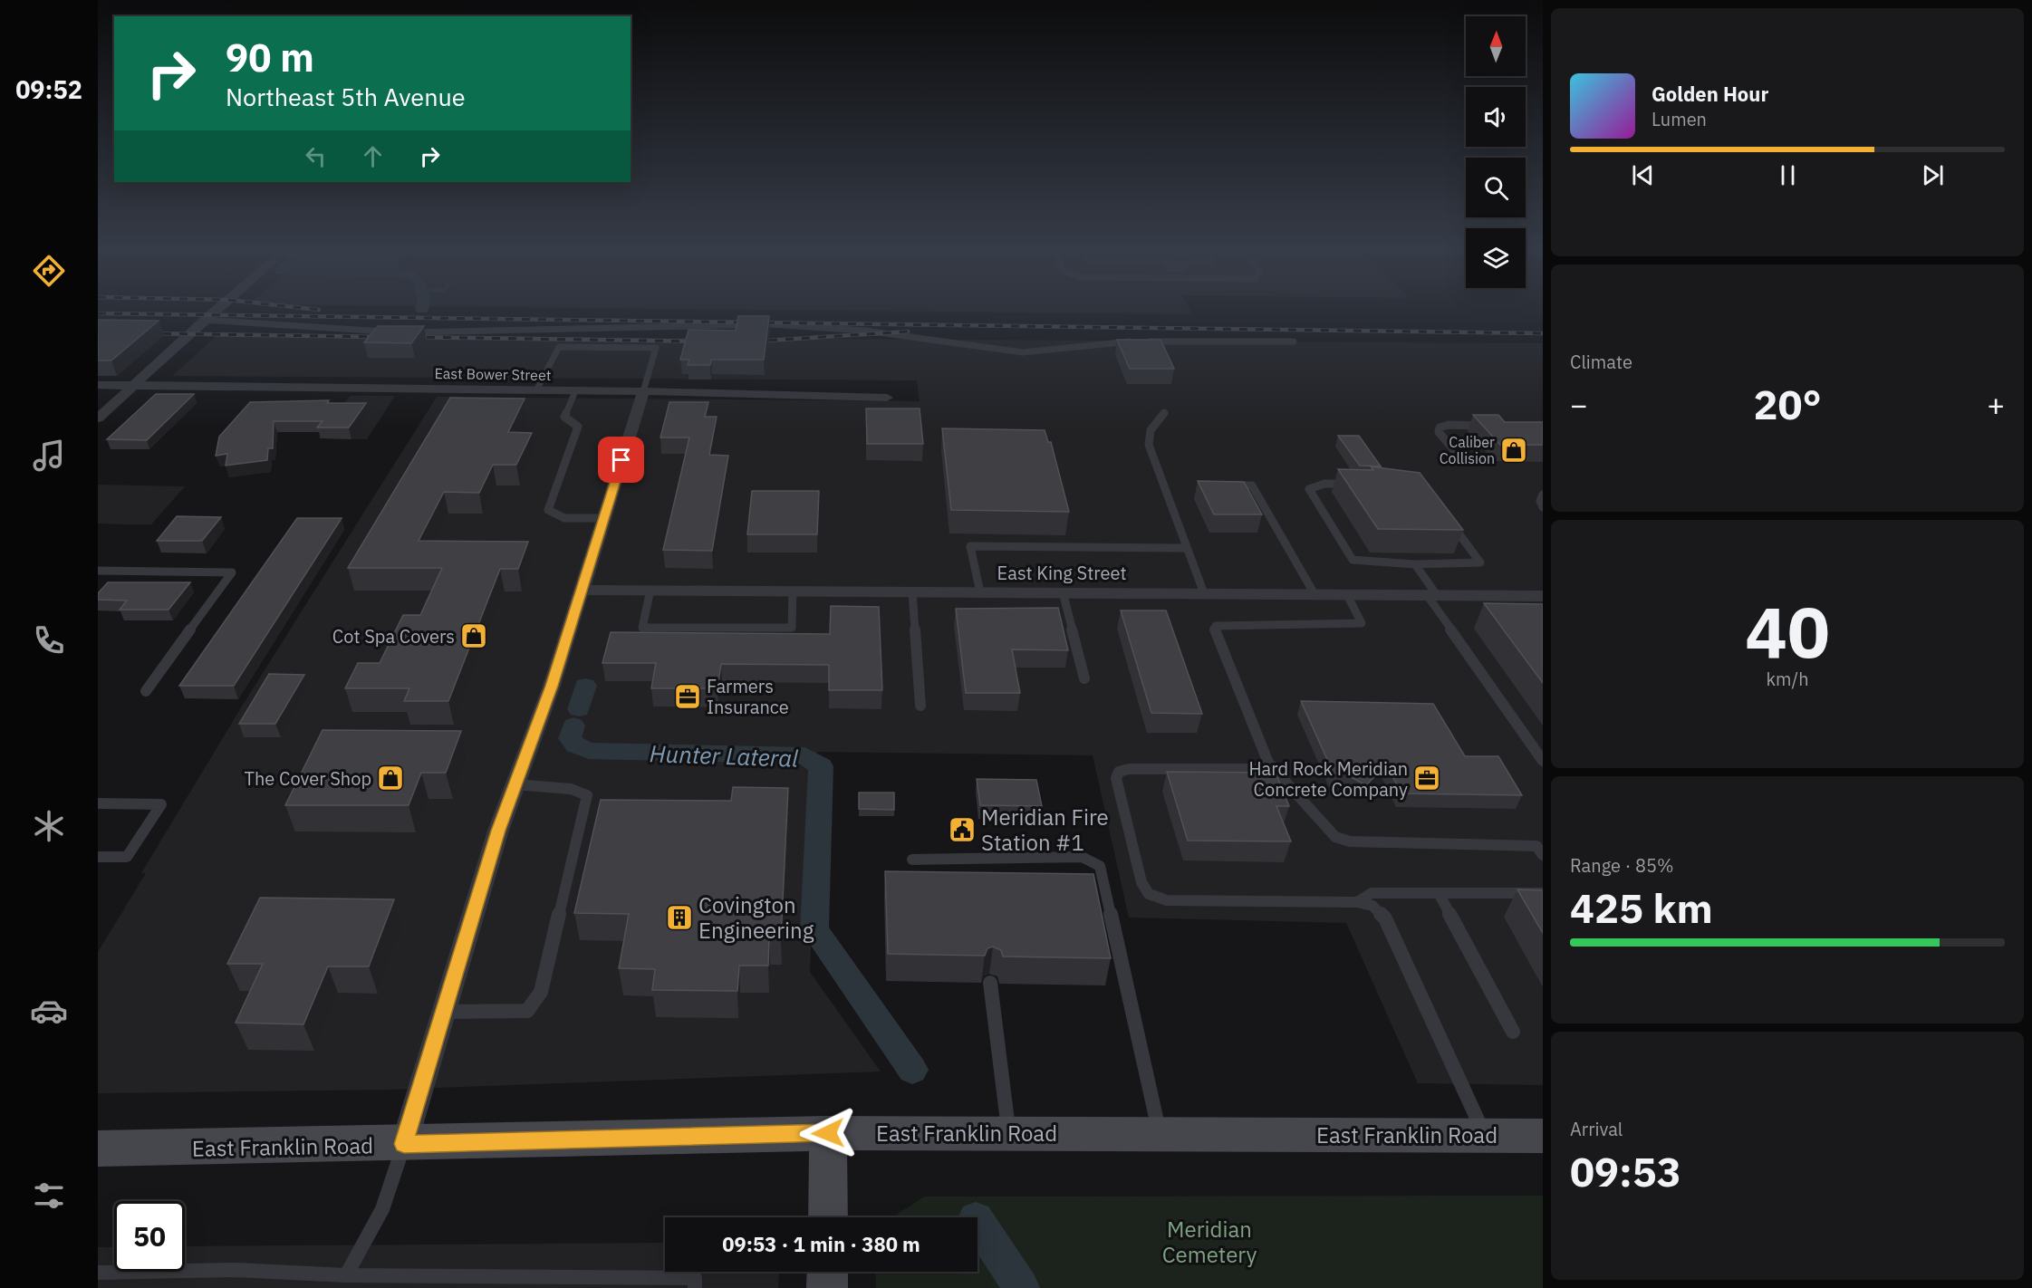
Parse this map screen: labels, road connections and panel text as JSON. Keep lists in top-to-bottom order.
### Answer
{
  "streets": {
    "main road": ["East Franklin Road"],
    "street": ["East Bower Street", "East King Street"]
  },
  "water": ["Hunter Lateral"],
  "parks": ["Meridian Cemetery"],
  "places": {
    "shop": ["Caliber Collision", "Cot Spa Covers", "The Cover Shop"],
    "office": ["Farmers Insurance", "Hard Rock Meridian Concrete Company"],
    "public building": ["Meridian Fire Station #1"],
    "building": ["Covington Engineering"]
  },
  "north": "top",
  "page": {
    "tabs": "09:52",
    "turn": ["90 m", "Northeast 5th Avenue"],
    "song": ["Golden Hour", "Lumen"],
    "tile": [
      "Climate",
      ["40", "km/h"],
      ["Range · 85%", "425 km"],
      ["Arrival", "09:53"]
    ],
    "heat": ["−", "20°", "+"],
    "limit": "50",
    "trip": "09:53 · 1 min · 380 m"
  }
}
